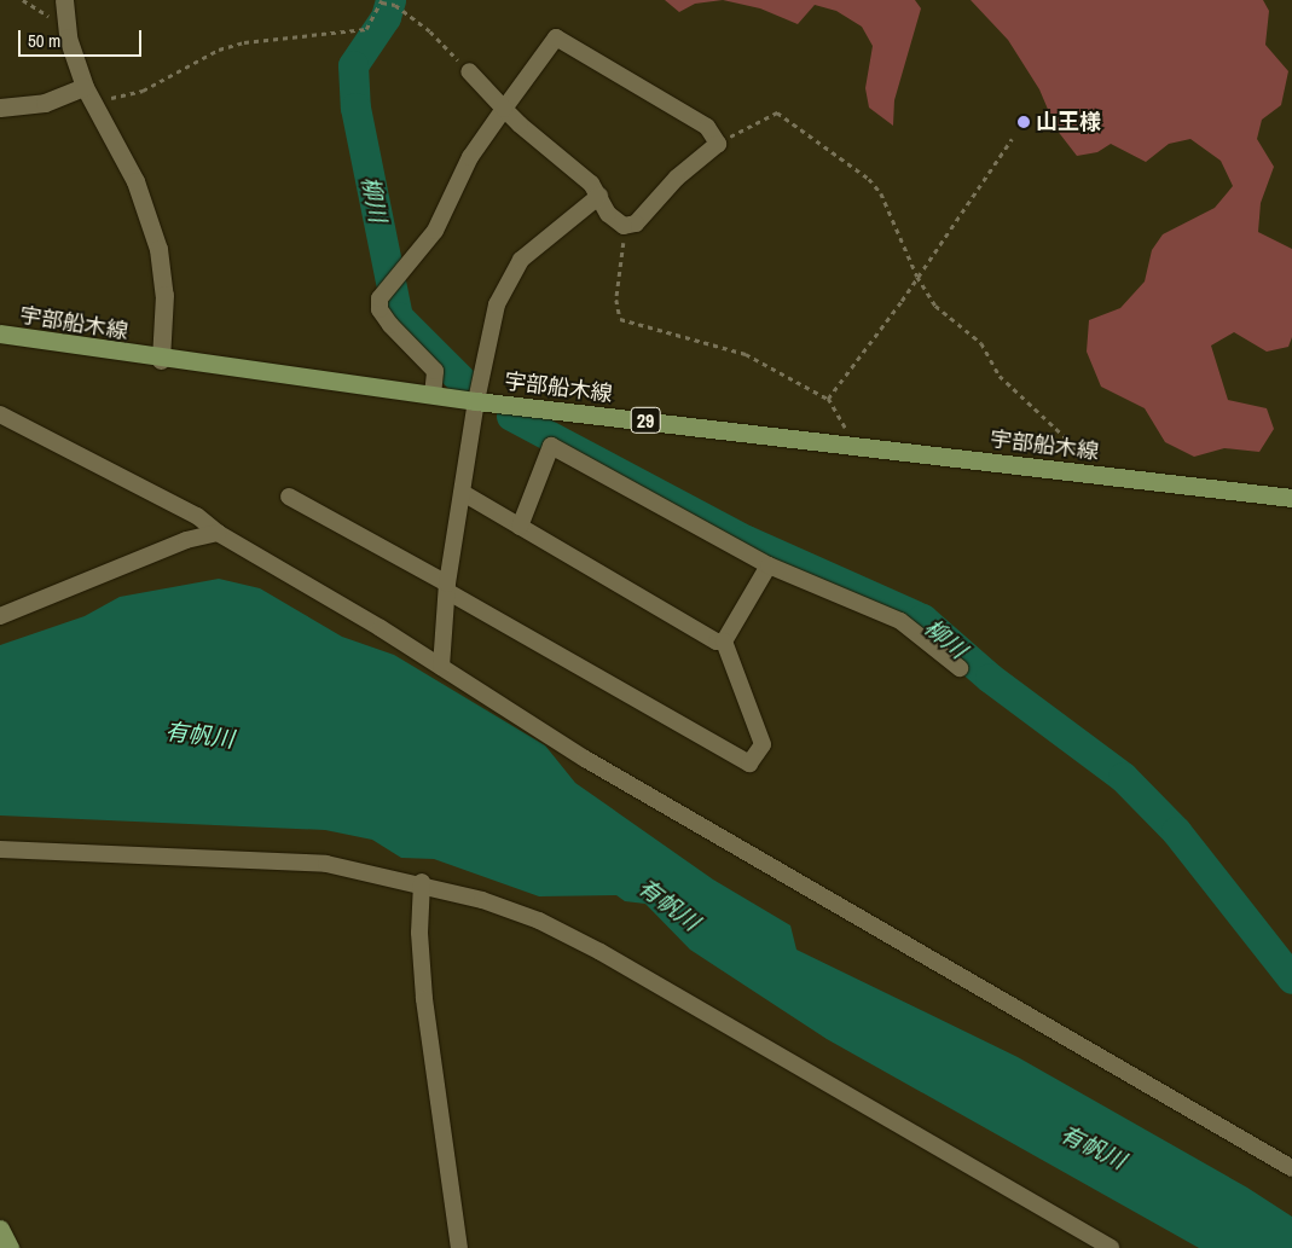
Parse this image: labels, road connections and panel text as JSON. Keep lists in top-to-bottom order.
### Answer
{
  "streets": {
    "main road": ["宇部船木線", "29"]
  },
  "water": ["柳川", "有帆川"],
  "places": ["山王様"],
  "scale_bar": "50 m"
}
